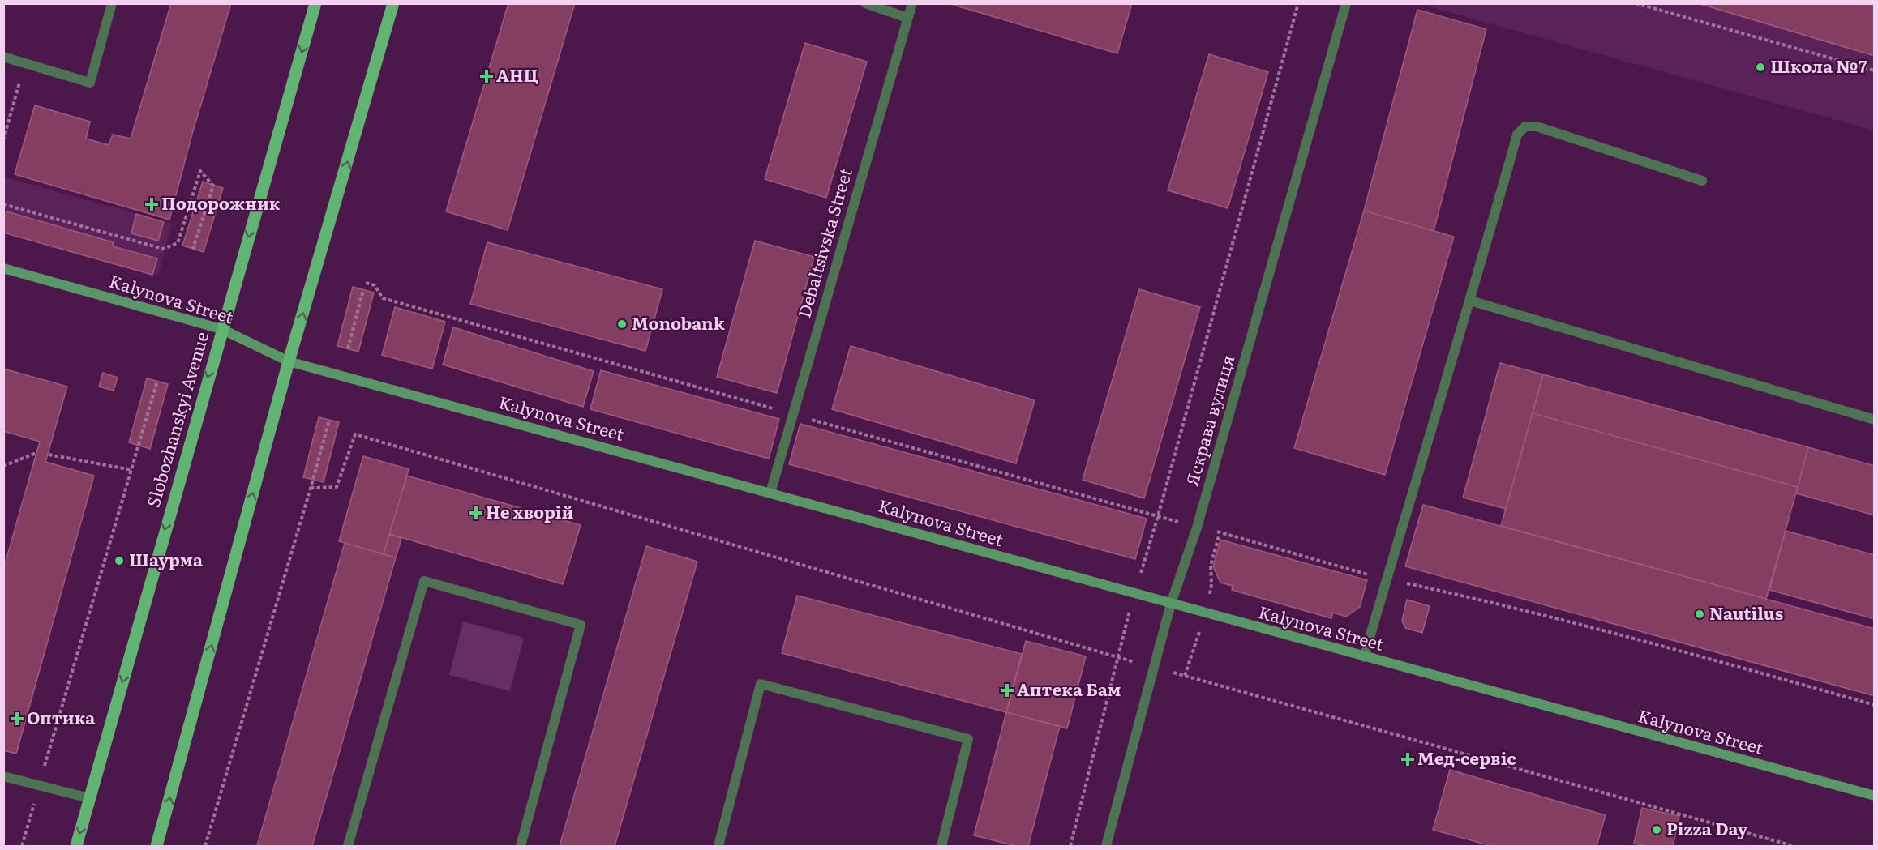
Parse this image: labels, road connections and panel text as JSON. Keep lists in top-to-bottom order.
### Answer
{
  "streets": {
    "main road": ["Slobozhanskyi Avenue"],
    "street": ["Debaltsivska Street", "Kalynova Street", "Яскрава вулиця"]
  },
  "crossings": [
    ["Debaltsivska Street", "Kalynova Street"],
    ["Kalynova Street", "Slobozhanskyi Avenue"],
    ["Kalynova Street", "Яскрава вулиця"]
  ],
  "places": {
    "other": [
      "Школа №7",
      "Monobank",
      "Шаурма",
      "Nautilus",
      "Pizza Day"
    ],
    "health": [
      "АНЦ",
      "Подорожник",
      "Не хворій",
      "Аптека Бам",
      "Оптика",
      "Мед-сервіс"
    ]
  }
}
